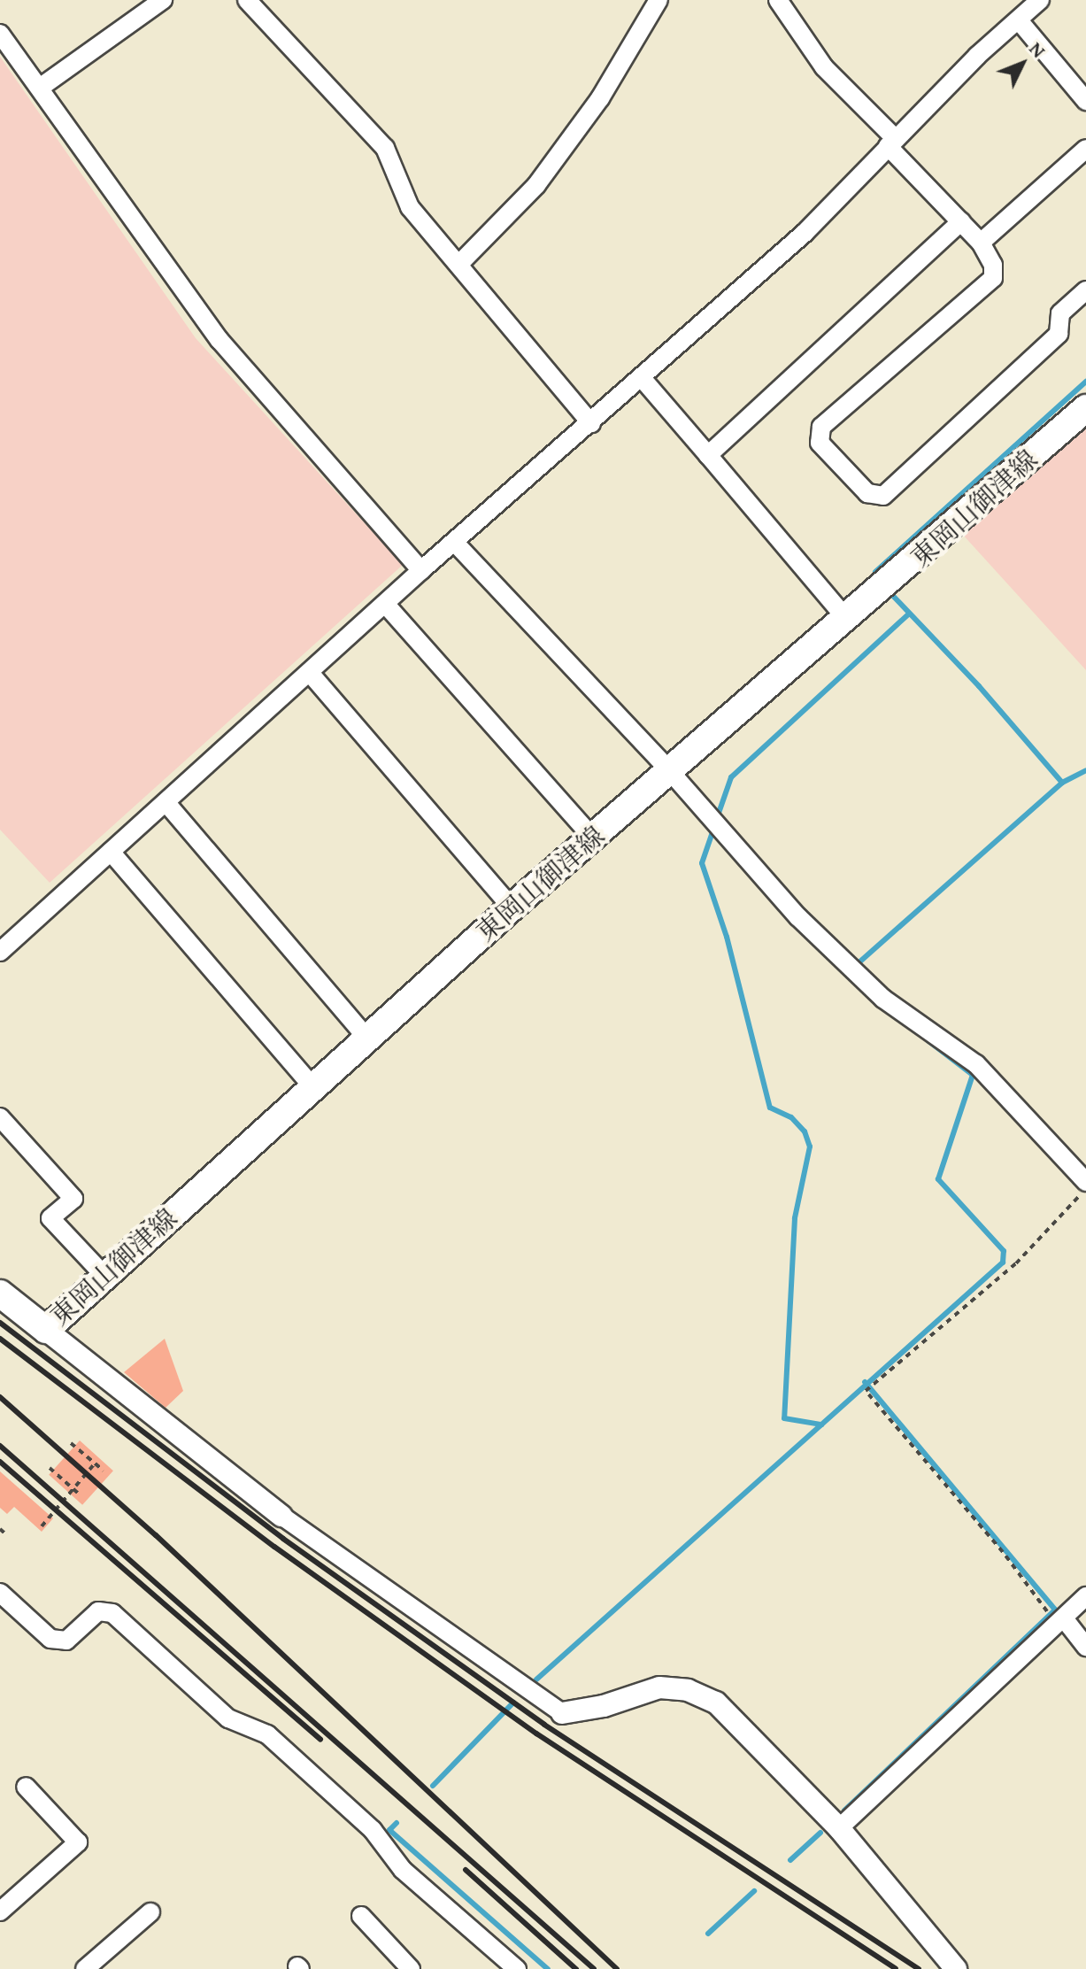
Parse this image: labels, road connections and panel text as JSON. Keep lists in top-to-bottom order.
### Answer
{
  "streets": {
    "main road": ["東岡山御津線"]
  },
  "north": "top right"
}
